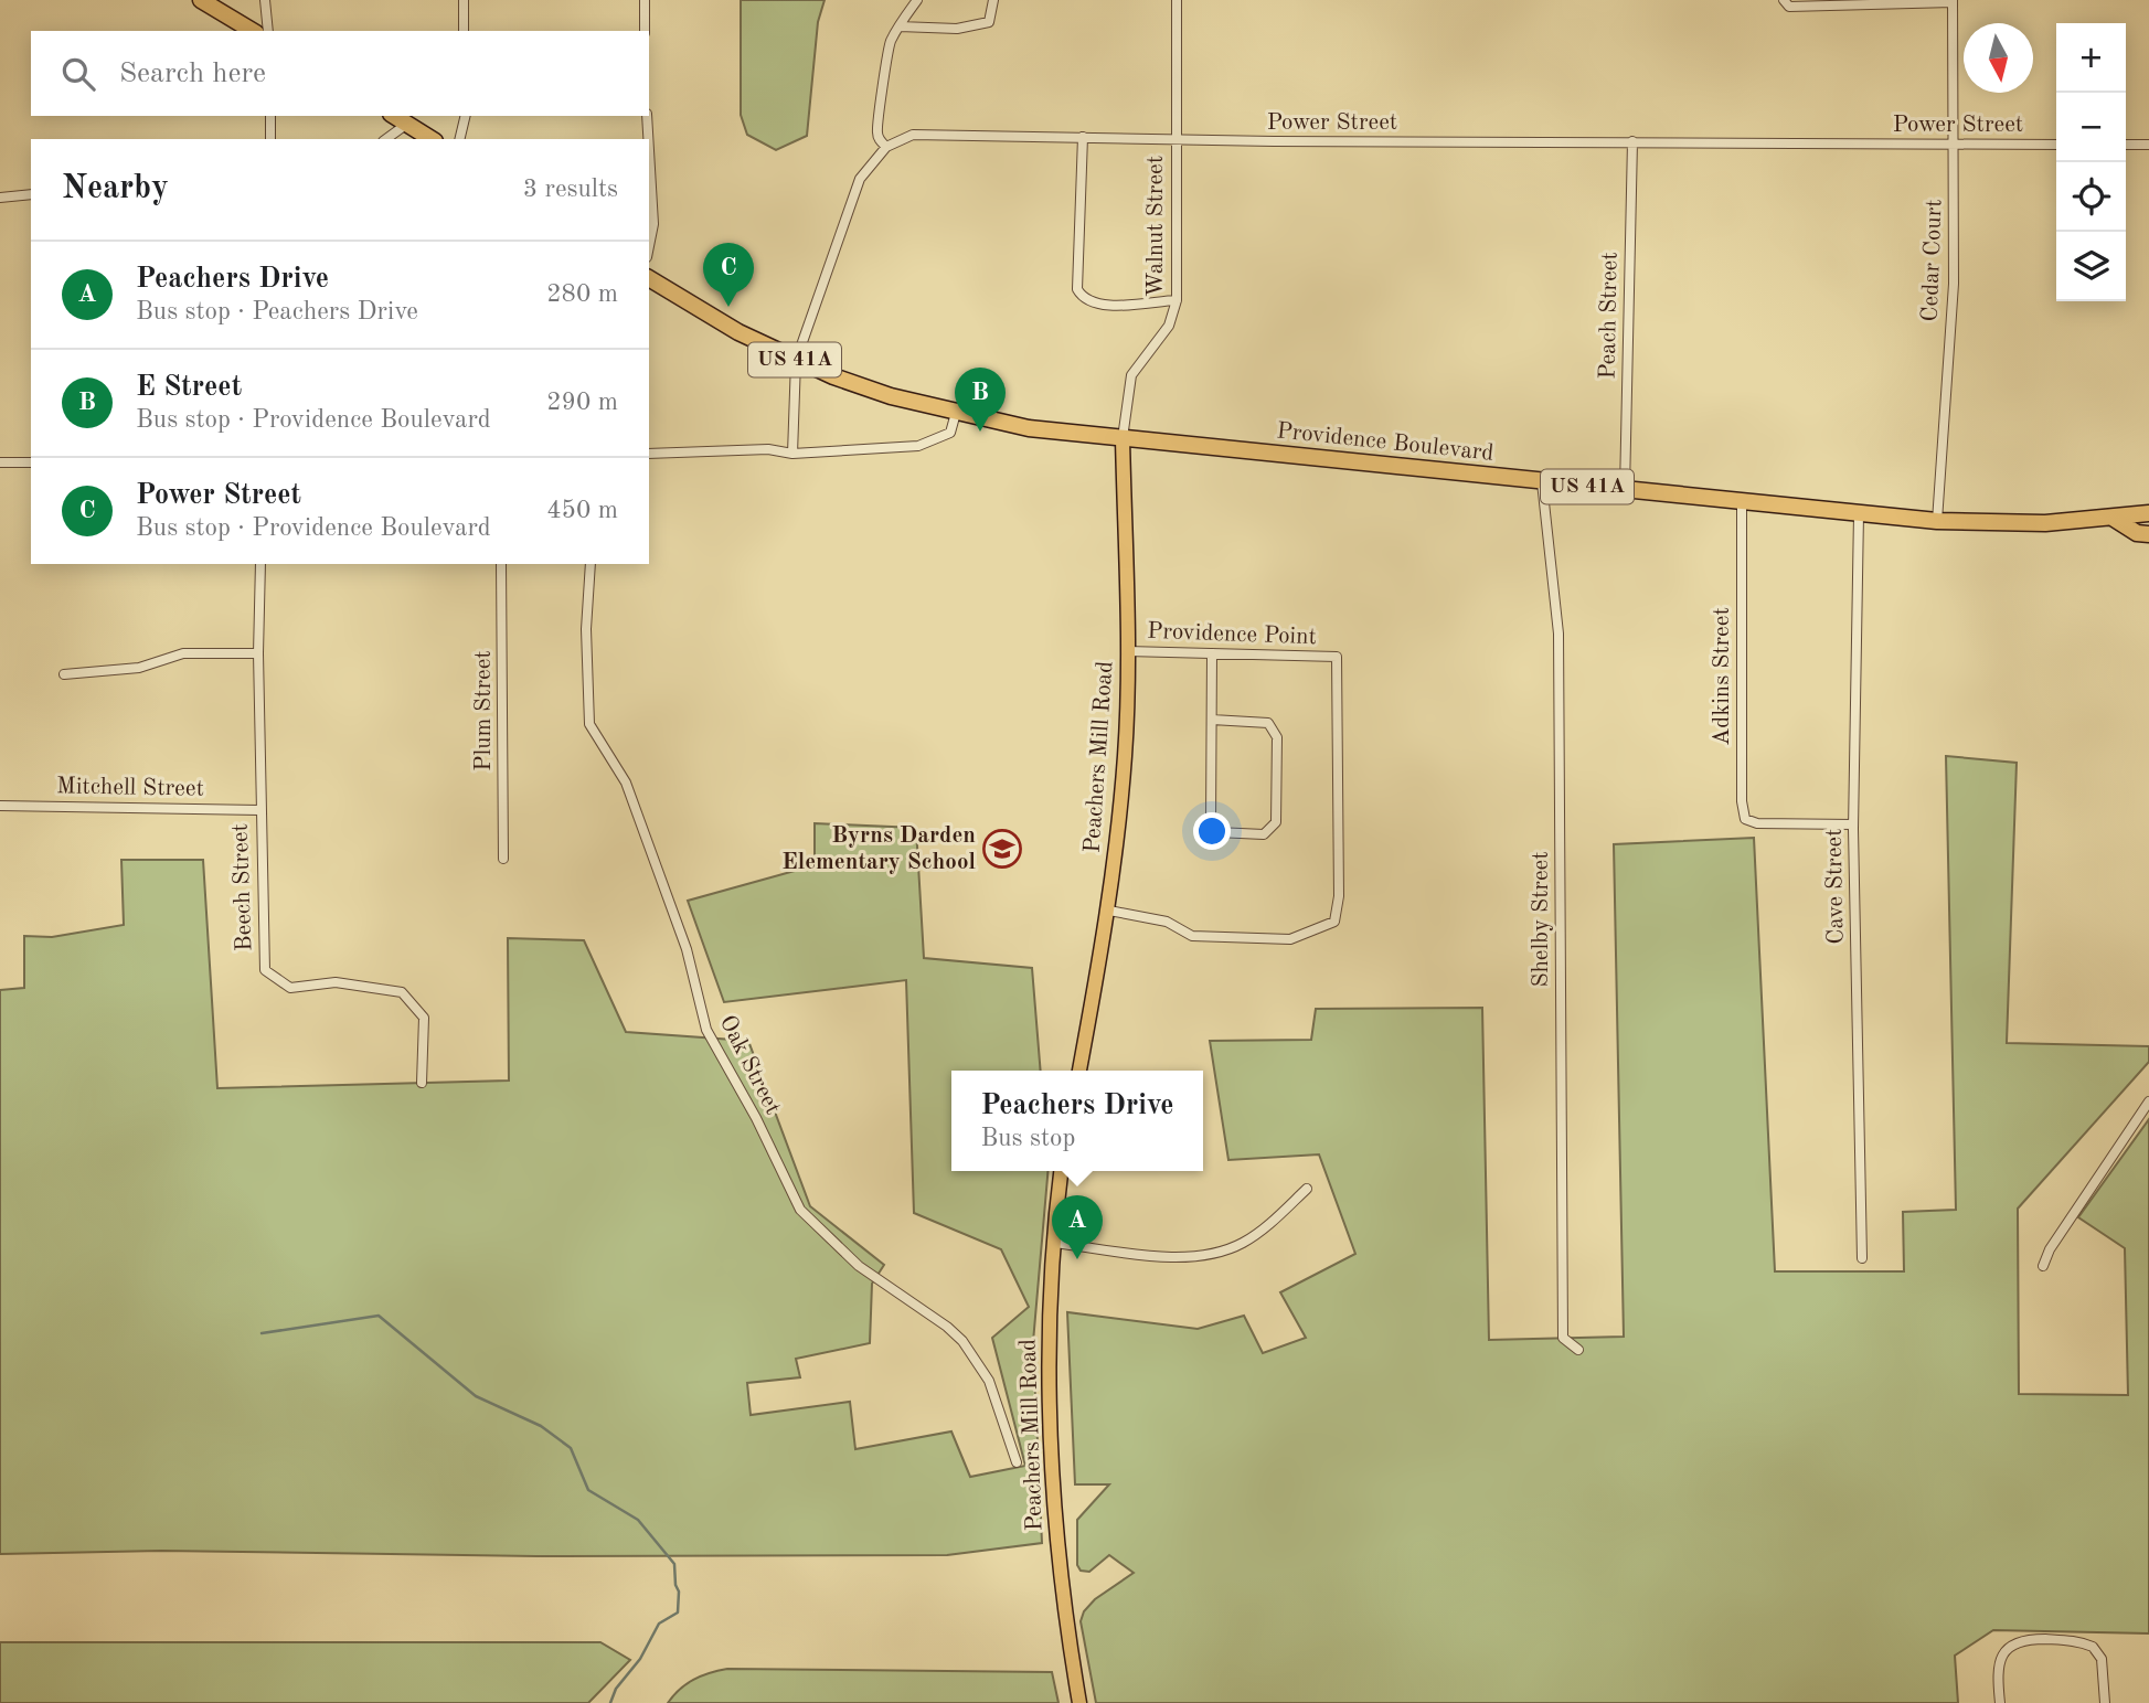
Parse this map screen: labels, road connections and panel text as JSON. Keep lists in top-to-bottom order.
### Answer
{
  "streets": {
    "highway": ["US 41A", "Providence Boulevard"],
    "main road": ["Peachers Mill Road"],
    "street": [
      "Power Street",
      "Walnut Street",
      "Cedar Court",
      "Peach Street",
      "Providence Point",
      "Adkins Street",
      "Plum Street",
      "Mitchell Street",
      "Cave Street",
      "Beech Street",
      "Shelby Street",
      "Oak Street"
    ]
  },
  "crossings": [
    ["Power Street", "Walnut Street"],
    ["Power Street", "Cedar Court"],
    ["Power Street", "Peach Street"],
    ["Walnut Street", "Providence Boulevard"],
    ["Walnut Street", "Peachers Mill Road"],
    ["Cedar Court", "Providence Boulevard"],
    ["Peach Street", "Providence Boulevard"],
    ["Providence Boulevard", "Adkins Street"],
    ["Providence Boulevard", "Peachers Mill Road"],
    ["Providence Boulevard", "Cave Street"],
    ["Providence Boulevard", "Shelby Street"],
    ["Providence Point", "Peachers Mill Road"],
    ["Adkins Street", "Cave Street"],
    ["Mitchell Street", "Beech Street"]
  ],
  "places": {
    "school or university": ["Byrns Darden Elementary School"]
  },
  "north": "bottom",
  "page": {
    "map_buttons": ["+", "−"],
    "search": "Search here",
    "heading": ["Nearby", "3 results"],
    "list": [
      {
        "mark": "A",
        "name": "Peachers Drive",
        "note": "Bus stop · Peachers Drive",
        "value": "280 m"
      },
      {
        "mark": "B",
        "name": "E Street",
        "note": "Bus stop · Providence Boulevard",
        "value": "290 m"
      },
      {
        "mark": "C",
        "name": "Power Street",
        "note": "Bus stop · Providence Boulevard",
        "value": "450 m"
      }
    ],
    "pins": ["C", "B", "A"],
    "popup": ["Peachers Drive", "Bus stop"]
  }
}
